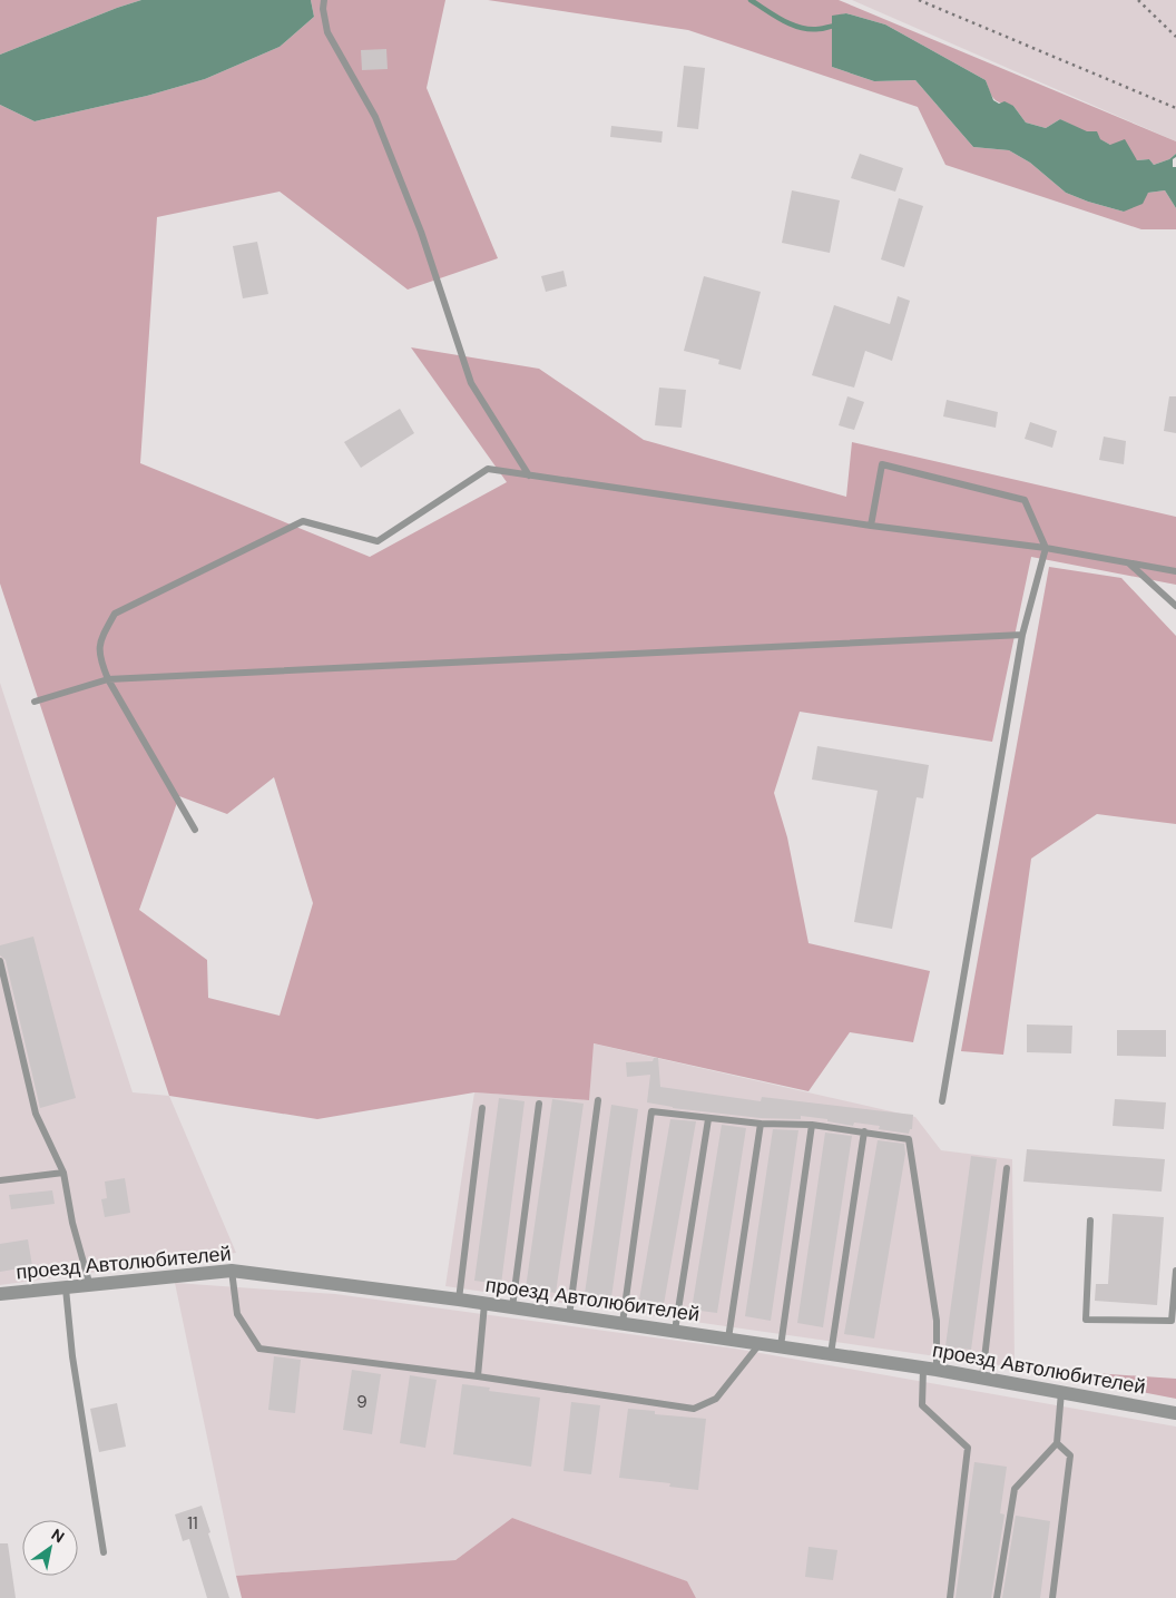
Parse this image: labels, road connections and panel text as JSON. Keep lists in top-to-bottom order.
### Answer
{
  "streets": {
    "street": ["проезд Автолюбителей"]
  },
  "house_numbers": ["9", "11"],
  "north": "top right"
}
